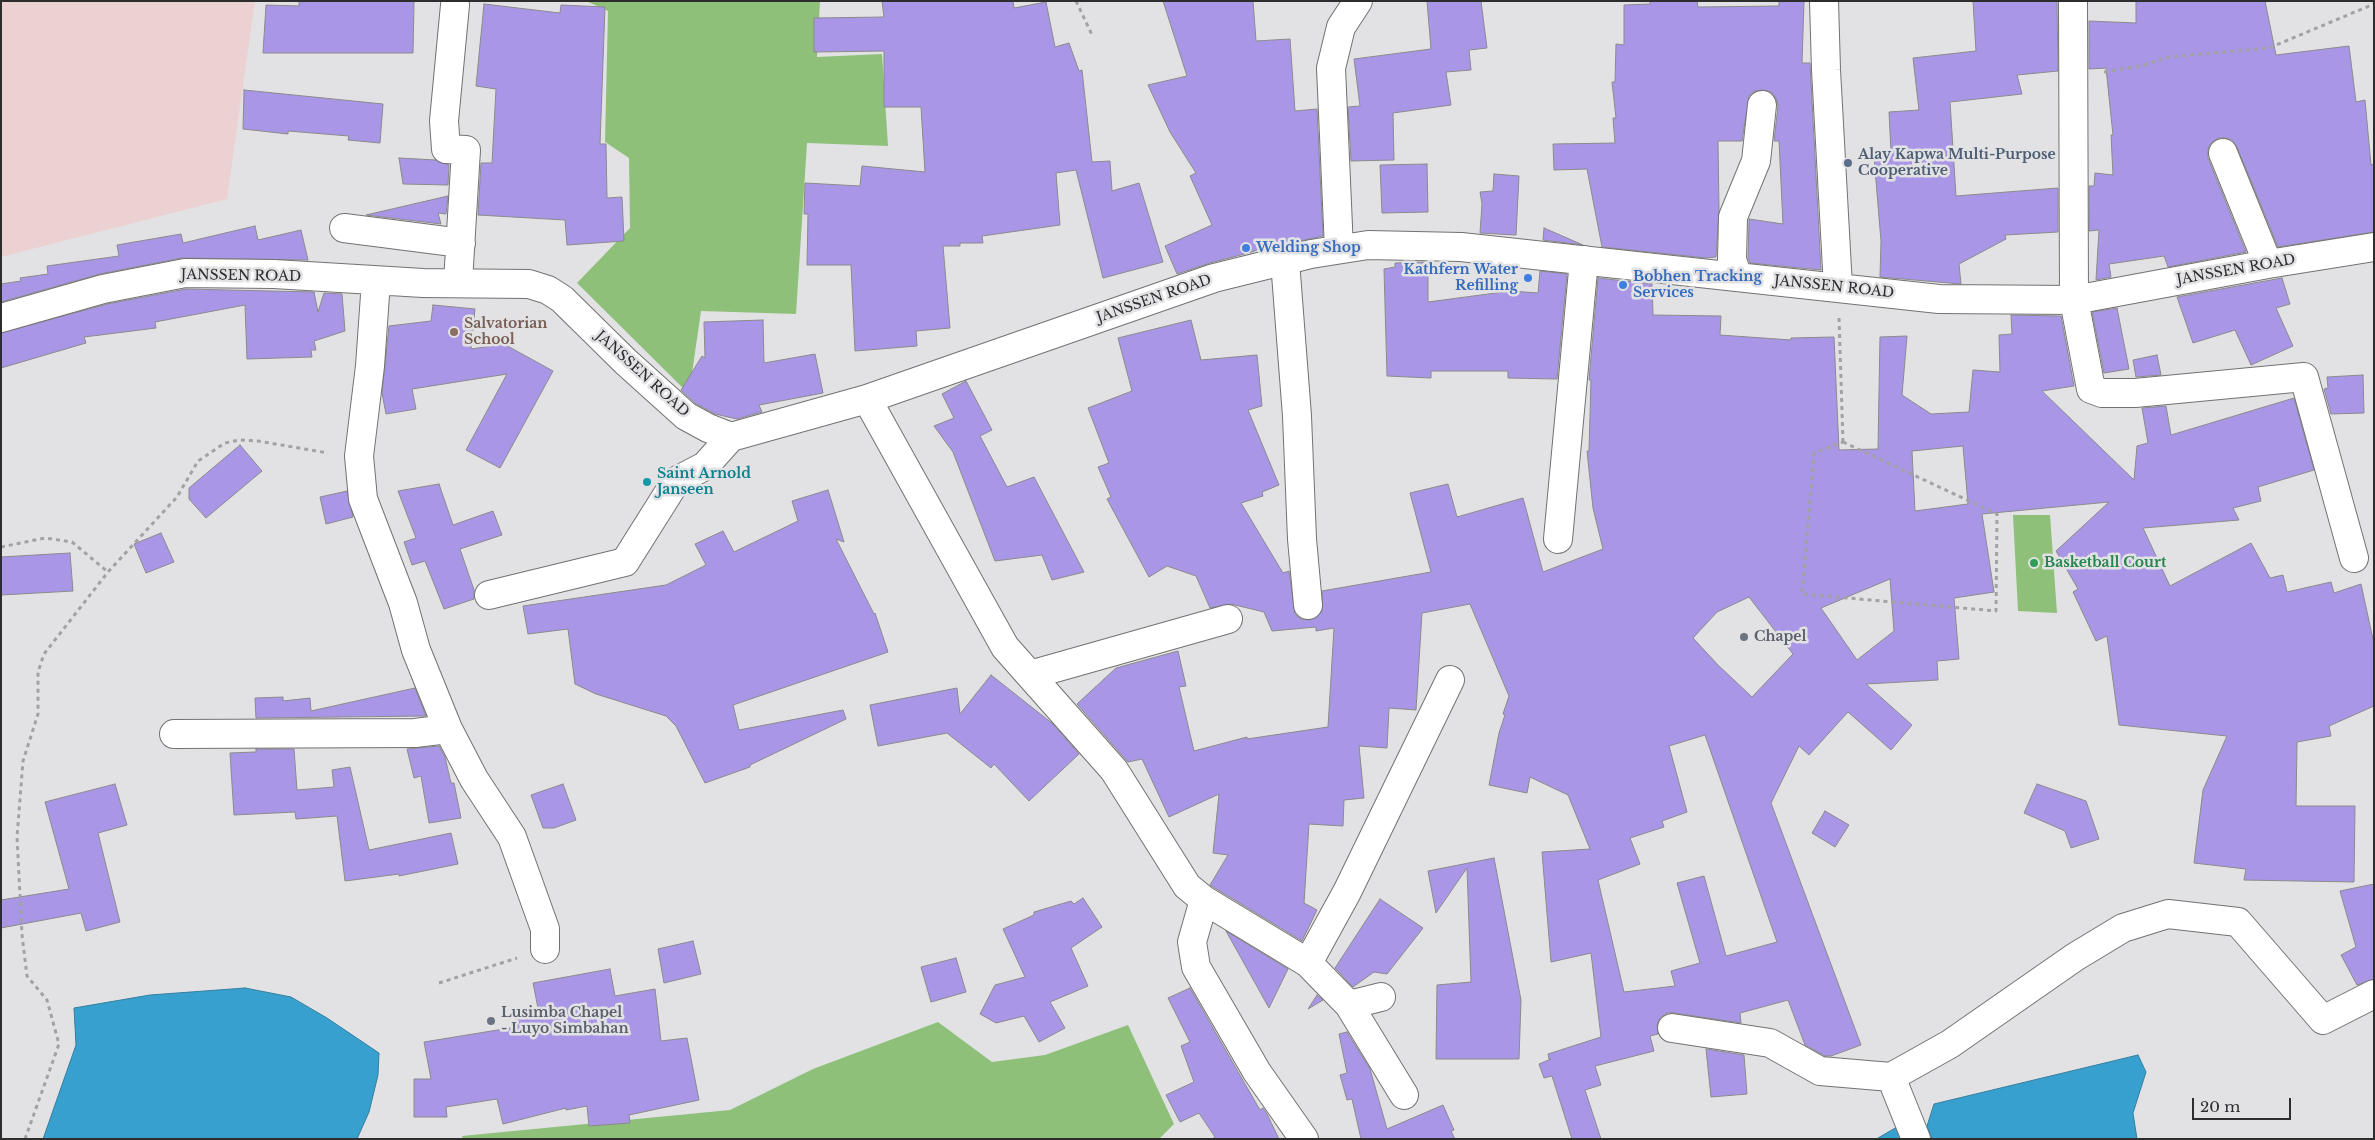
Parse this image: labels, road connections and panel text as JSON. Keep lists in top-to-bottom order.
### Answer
{
  "streets": {
    "street": ["JANSSEN ROAD"]
  },
  "places": [
    "Alay Kapwa Multi-Purpose Cooperative",
    "Welding Shop",
    "Kathfern Water Refilling",
    "Bobhen Tracking Services",
    "Salvatorian School",
    "Saint Arnold Janseen",
    "Basketball Court",
    "Chapel",
    "Lusimba Chapel - Luyo Simbahan"
  ],
  "scale_bar": "20 m"
}
